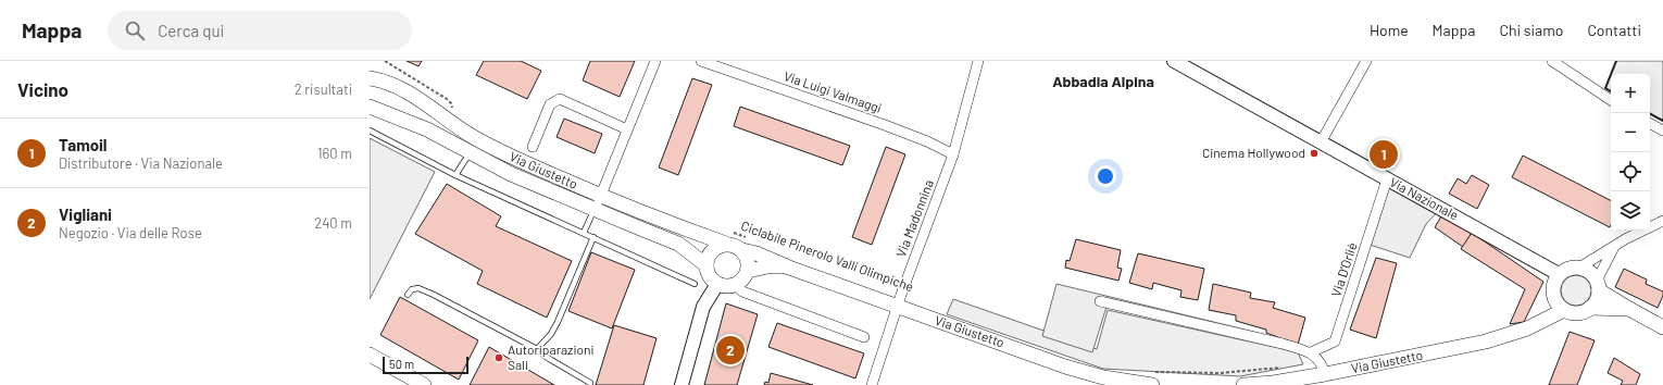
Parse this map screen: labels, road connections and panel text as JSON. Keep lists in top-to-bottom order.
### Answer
{
  "streets": {
    "main road": ["Via Giustetto"],
    "street": [
      "Via Luigi Valmaggi",
      "Via Nazionale",
      "Via Madonnina",
      "Via D'Orliè"
    ],
    "path": ["Ciclabile Pinerolo Valli Olimpiche"]
  },
  "crossings": [
    ["Via Luigi Valmaggi", "Via Madonnina"],
    ["Via Giustetto", "Via Nazionale"],
    ["Via Giustetto", "Via Madonnina"],
    ["Via Giustetto", "Ciclabile Pinerolo Valli Olimpiche"],
    ["Via Nazionale", "Via D'Orliè"]
  ],
  "districts": ["Abbadia Alpina"],
  "places": ["Cinema Hollywood", "Autoriparazioni Sali"],
  "scale_bar": "50 m",
  "page": {
    "header": "Mappa",
    "search": "Cerca qui",
    "nav": [
      "Home",
      "Mappa",
      "Chi siamo",
      "Contatti"
    ],
    "heading": ["Vicino", "2 risultati"],
    "map_buttons": ["+", "−"],
    "list": [
      {
        "mark": "1",
        "name": "Tamoil",
        "note": "Distributore · Via Nazionale",
        "value": "160 m"
      },
      {
        "mark": "2",
        "name": "Vigliani",
        "note": "Negozio · Via delle Rose",
        "value": "240 m"
      }
    ],
    "pins": ["1", "2"],
    "scale": "50 m"
  }
}
